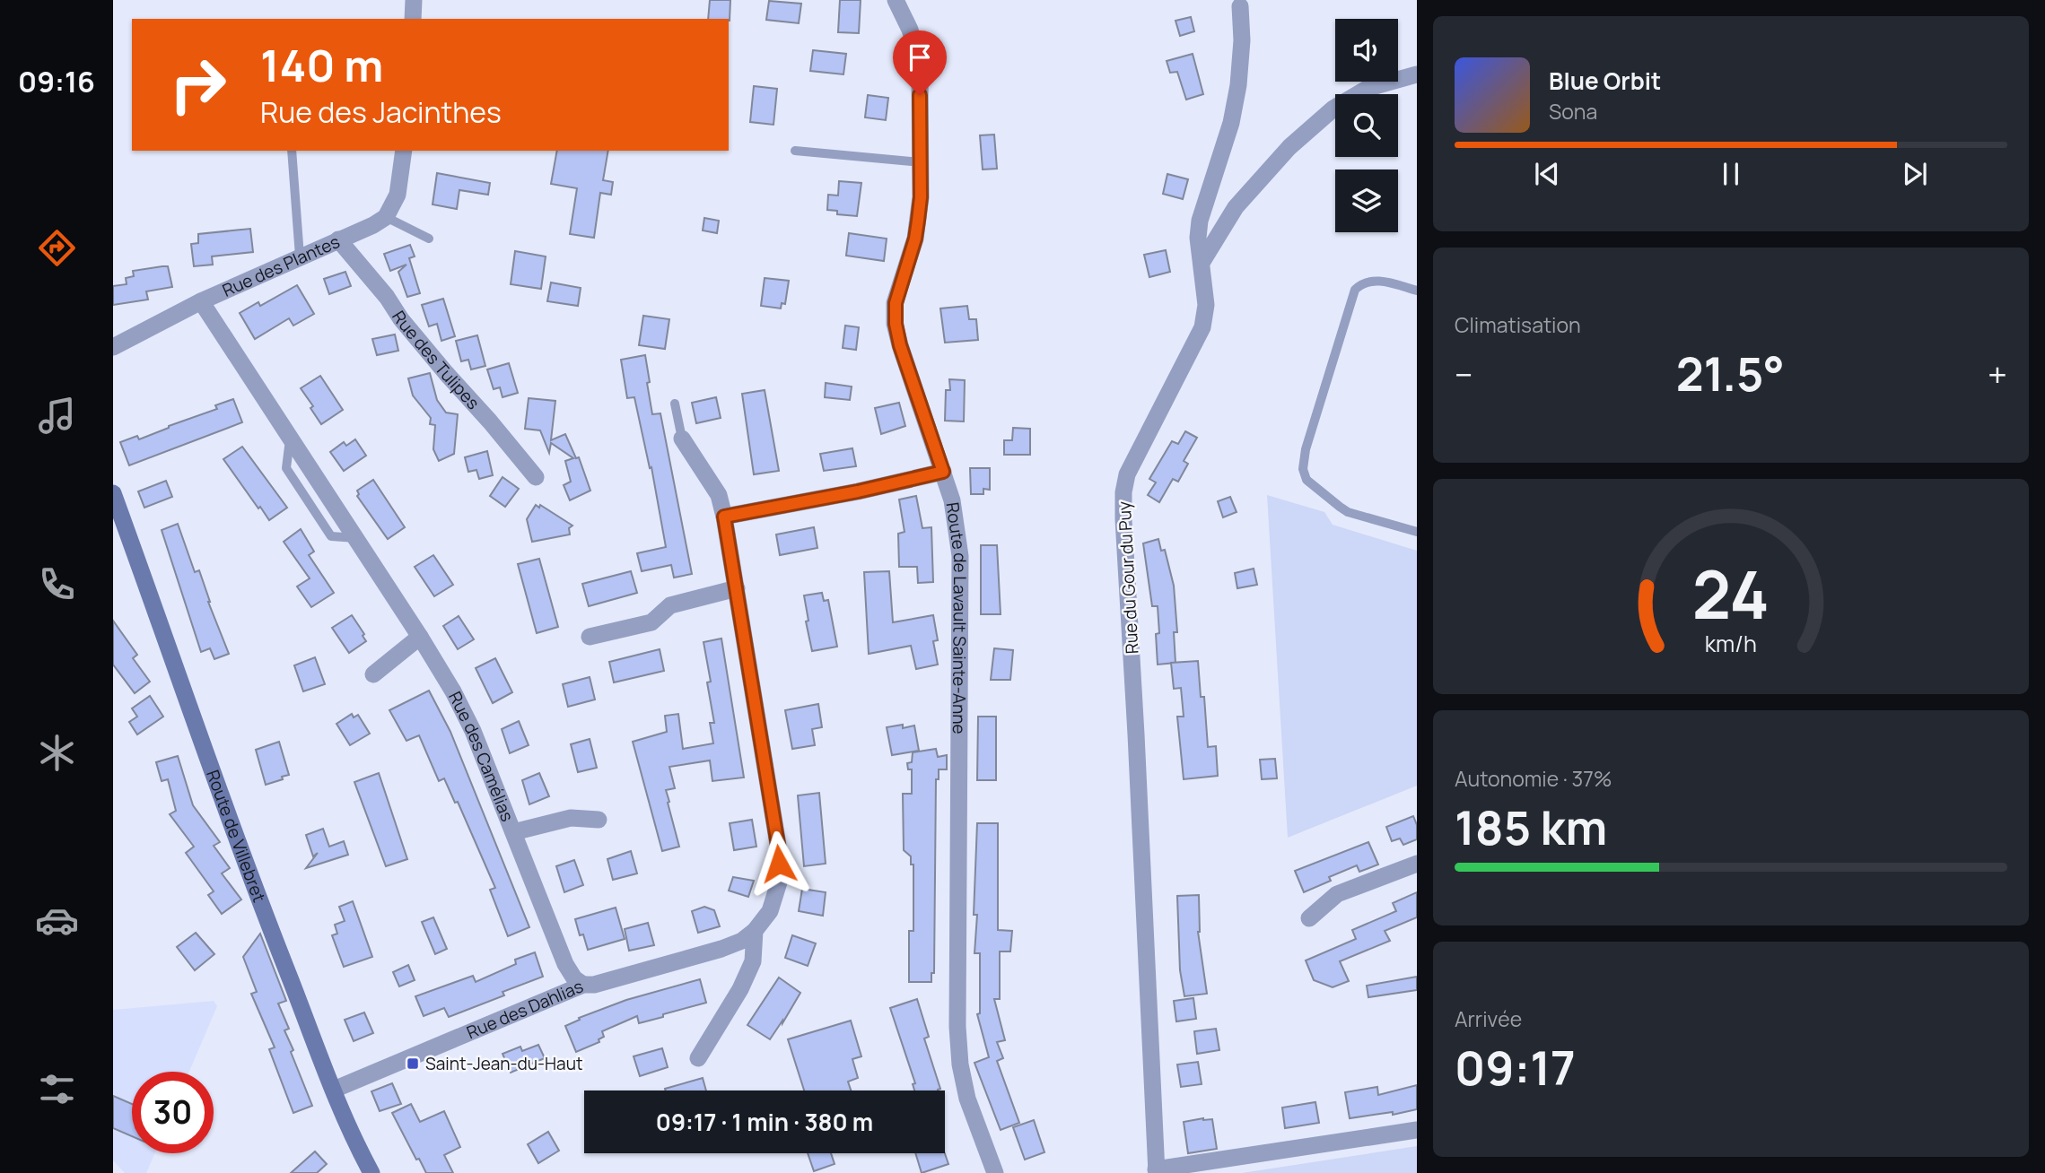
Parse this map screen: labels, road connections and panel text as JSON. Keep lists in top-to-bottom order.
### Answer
{
  "streets": {
    "main road": ["Route de Villebret"],
    "street": [
      "Rue des Plantes",
      "Rue des Tulipes",
      "Rue du Gour du Puy",
      "Route de Lavault Sainte-Anne",
      "Rue des Camélias",
      "Rue des Dahlias"
    ]
  },
  "crossings": [
    ["Rue des Plantes", "Rue des Tulipes"],
    ["Rue des Plantes", "Rue des Camélias"],
    ["Rue des Camélias", "Rue des Dahlias"],
    ["Route de Villebret", "Rue des Dahlias"]
  ],
  "places": {
    "transit": ["Saint-Jean-du-Haut"]
  },
  "page": {
    "tabs": "09:16",
    "turn": ["140 m", "Rue des Jacinthes"],
    "song": ["Blue Orbit", "Sona"],
    "tile": [
      "Climatisation",
      ["Autonomie · 37%", "185 km"],
      ["Arrivée", "09:17"]
    ],
    "heat": ["−", "21.5°", "+"],
    "limit": "30",
    "trip": "09:17 · 1 min · 380 m",
    "gauge": ["24", "km/h"]
  }
}
